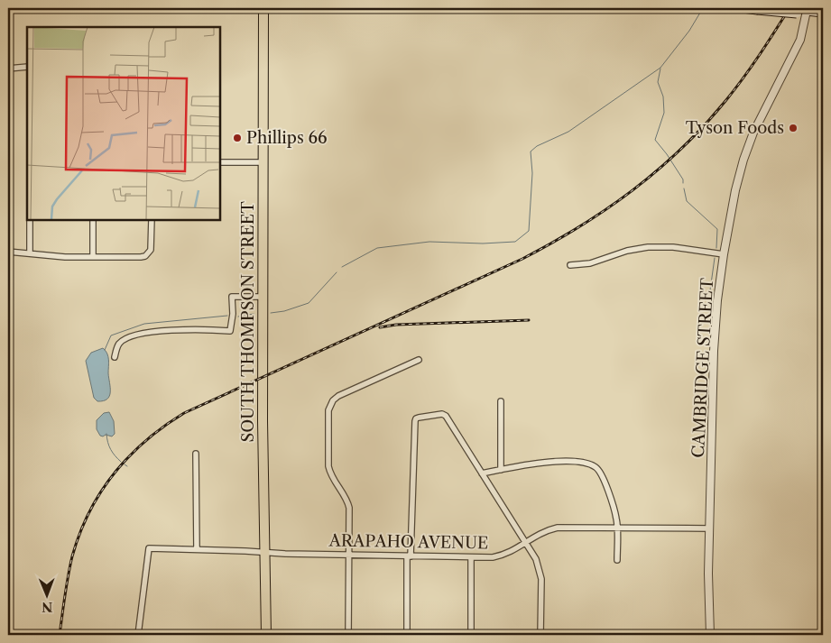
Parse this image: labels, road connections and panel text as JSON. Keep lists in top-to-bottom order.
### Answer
{
  "streets": {
    "highway": ["SOUTH THOMPSON STREET"],
    "street": ["CAMBRIDGE STREET", "ARAPAHO AVENUE"]
  },
  "crossings": [
    ["SOUTH THOMPSON STREET", "ARAPAHO AVENUE"],
    ["CAMBRIDGE STREET", "ARAPAHO AVENUE"]
  ],
  "places": ["Tyson Foods", "Phillips 66"],
  "north": "bottom"
}
